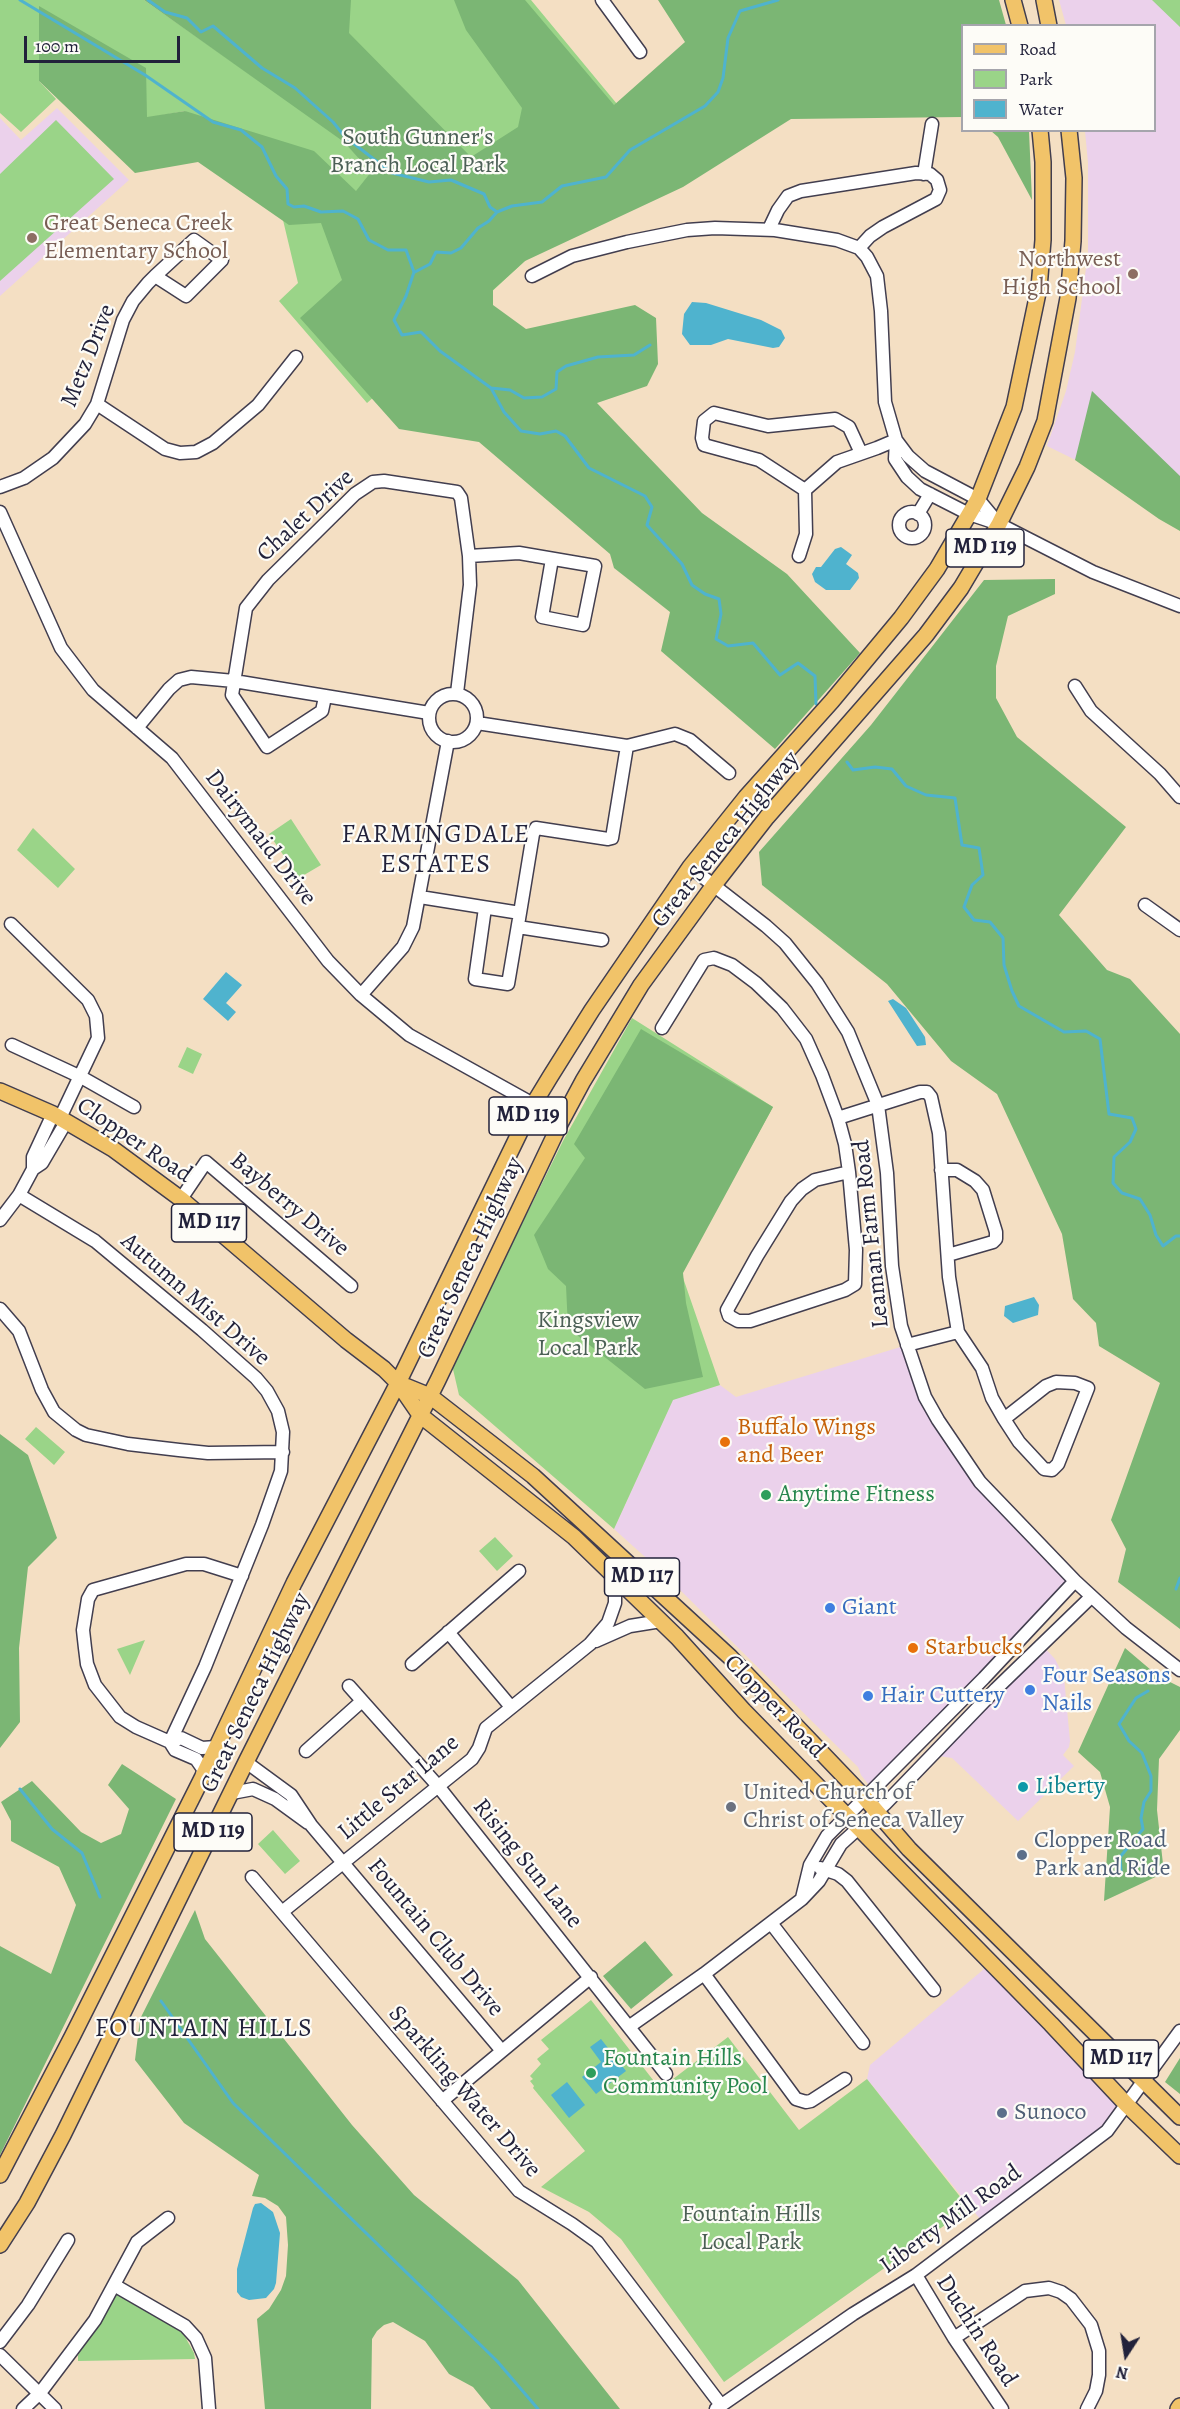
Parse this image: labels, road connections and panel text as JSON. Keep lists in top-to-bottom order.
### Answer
{
  "streets": {
    "main road": [
      "MD 119",
      "Great Seneca Highway",
      "Clopper Road",
      "MD 117"
    ],
    "street": [
      "Metz Drive",
      "Chalet Drive",
      "Dairymaid Drive",
      "Bayberry Drive",
      "Leaman Farm Road",
      "Autumn Mist Drive",
      "Little Star Lane",
      "Rising Sun Lane",
      "Fountain Club Drive",
      "Sparkling Water Drive",
      "Liberty Mill Road",
      "Duchin Road"
    ]
  },
  "crossings": [
    ["Dairymaid Drive", "Great Seneca Highway"],
    ["Great Seneca Highway", "Clopper Road"],
    ["Great Seneca Highway", "Leaman Farm Road"],
    ["Great Seneca Highway", "Fountain Club Drive"],
    ["Clopper Road", "Bayberry Drive"],
    ["Clopper Road", "Little Star Lane"],
    ["Clopper Road", "Liberty Mill Road"],
    ["Little Star Lane", "Rising Sun Lane"],
    ["Little Star Lane", "Fountain Club Drive"],
    ["Little Star Lane", "Sparkling Water Drive"],
    ["Sparkling Water Drive", "Liberty Mill Road"],
    ["Liberty Mill Road", "Duchin Road"]
  ],
  "districts": ["FARMINGDALE ESTATES", "FOUNTAIN HILLS"],
  "parks": ["South Gunner's Branch Local Park", "Kingsview Local Park", "Fountain Hills Local Park"],
  "places": [
    "Great Seneca Creek Elementary School",
    "Northwest High School",
    "Buffalo Wings and Beer",
    "Anytime Fitness",
    "Giant",
    "Starbucks",
    "Four Seasons Nails",
    "Hair Cuttery",
    "Liberty",
    "United Church of Christ of Seneca Valley",
    "Clopper Road Park and Ride",
    "Fountain Hills Community Pool",
    "Sunoco"
  ],
  "legend": ["Road", "Park", "Water"],
  "scale_bar": "100 m",
  "north": "bottom"
}
